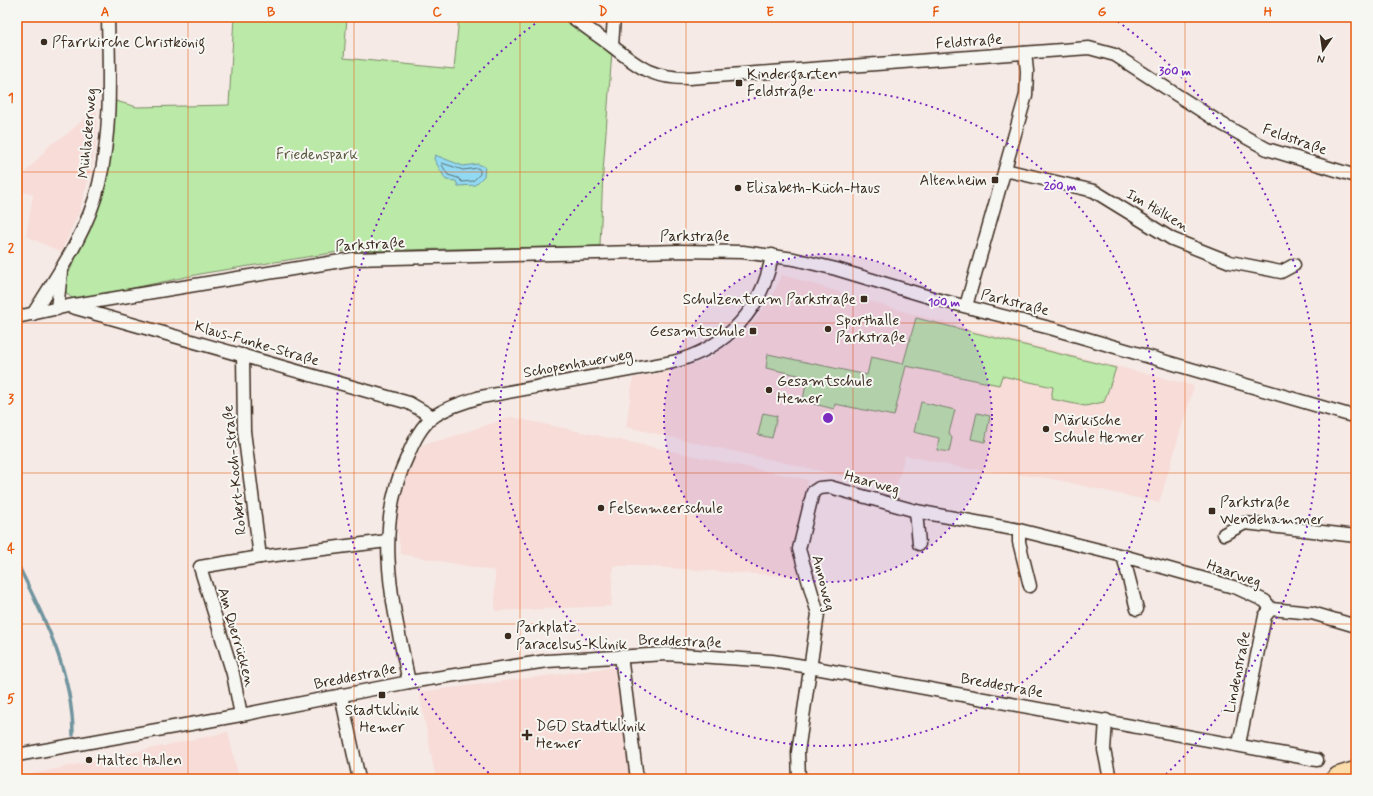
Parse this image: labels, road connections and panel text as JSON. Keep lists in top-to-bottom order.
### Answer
{
  "streets": {
    "street": [
      "Feldstraße",
      "Mühlackerweg",
      "Im Hölken",
      "Parkstraße",
      "Klaus-Funke-Straße",
      "Schopenhauerweg",
      "Robert-Koch-Straße",
      "Haarweg",
      "Annoweg",
      "Am Querrücken",
      "Breddestraße",
      "Lindenstraße"
    ]
  },
  "crossings": [
    ["Mühlackerweg", "Parkstraße"],
    ["Mühlackerweg", "Klaus-Funke-Straße"],
    ["Parkstraße", "Klaus-Funke-Straße"],
    ["Parkstraße", "Schopenhauerweg"],
    ["Klaus-Funke-Straße", "Schopenhauerweg"],
    ["Klaus-Funke-Straße", "Robert-Koch-Straße"],
    ["Robert-Koch-Straße", "Am Querrücken"],
    ["Haarweg", "Annoweg"],
    ["Haarweg", "Lindenstraße"],
    ["Annoweg", "Breddestraße"],
    ["Am Querrücken", "Breddestraße"],
    ["Breddestraße", "Lindenstraße"]
  ],
  "parks": ["Friedenspark"],
  "places": {
    "other": [
      "Pfarrkirche Christkönig",
      "Elisabeth-Küch-Haus",
      "Sporthalle Parkstraße",
      "Gesamtschule Hemer",
      "Märkische Schule Hemer",
      "Felsenmeerschule",
      "Parkplatz Paracelsus-Klinik",
      "Haltec Hallen"
    ],
    "transit": [
      "Kindergarten Feldstraße",
      "Altenheim",
      "Schulzentrum Parkstraße",
      "Gesamtschule",
      "Parkstraße Wendehammer",
      "Stadtklinik Hemer"
    ],
    "health": ["DGD Stadtklinik Hemer"]
  },
  "north": "bottom",
  "grid": {
    "columns": [
      "A",
      "B",
      "C",
      "D",
      "E",
      "F",
      "G",
      "H"
    ],
    "rows": [
      "1",
      "2",
      "3",
      "4",
      "5"
    ]
  },
  "rings": ["300 m", "200 m", "100 m"]
}
